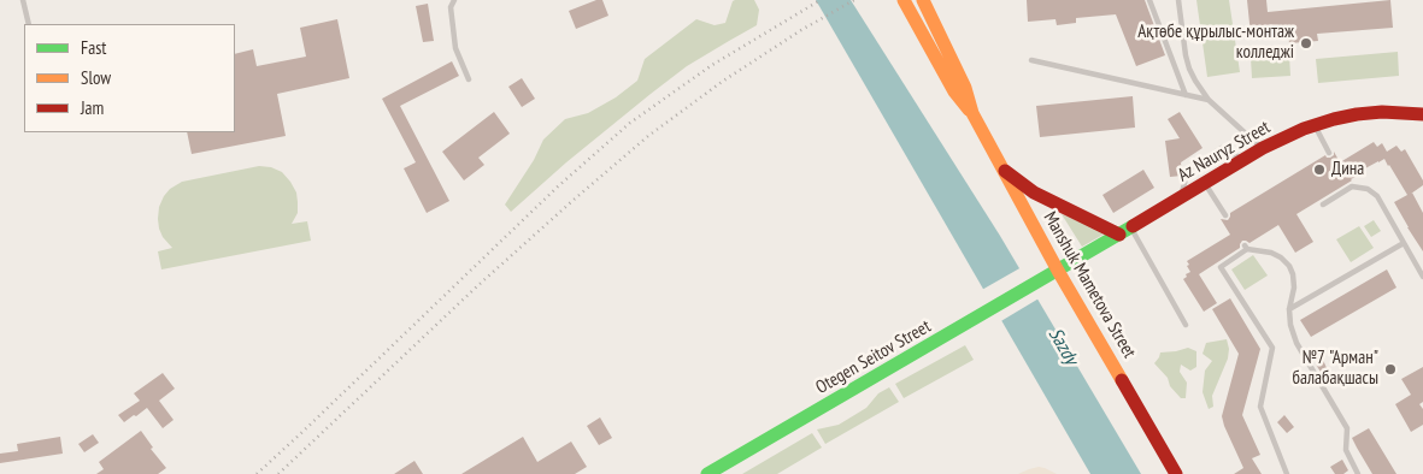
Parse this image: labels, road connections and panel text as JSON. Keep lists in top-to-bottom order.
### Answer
{
  "streets": {
    "main road": ["Az Nauryz Street", "Manshuk Mametova Street", "Otegen Seitov Street"]
  },
  "crossings": [
    ["Az Nauryz Street", "Manshuk Mametova Street"],
    ["Az Nauryz Street", "Otegen Seitov Street"],
    ["Manshuk Mametova Street", "Otegen Seitov Street"]
  ],
  "water": ["Sazdy"],
  "places": ["Ақтөбе құрылыс-монтаж колледжі", "Дина", "№7 \"Арман\" балабақшасы"],
  "legend": ["Fast", "Slow", "Jam"]
}
